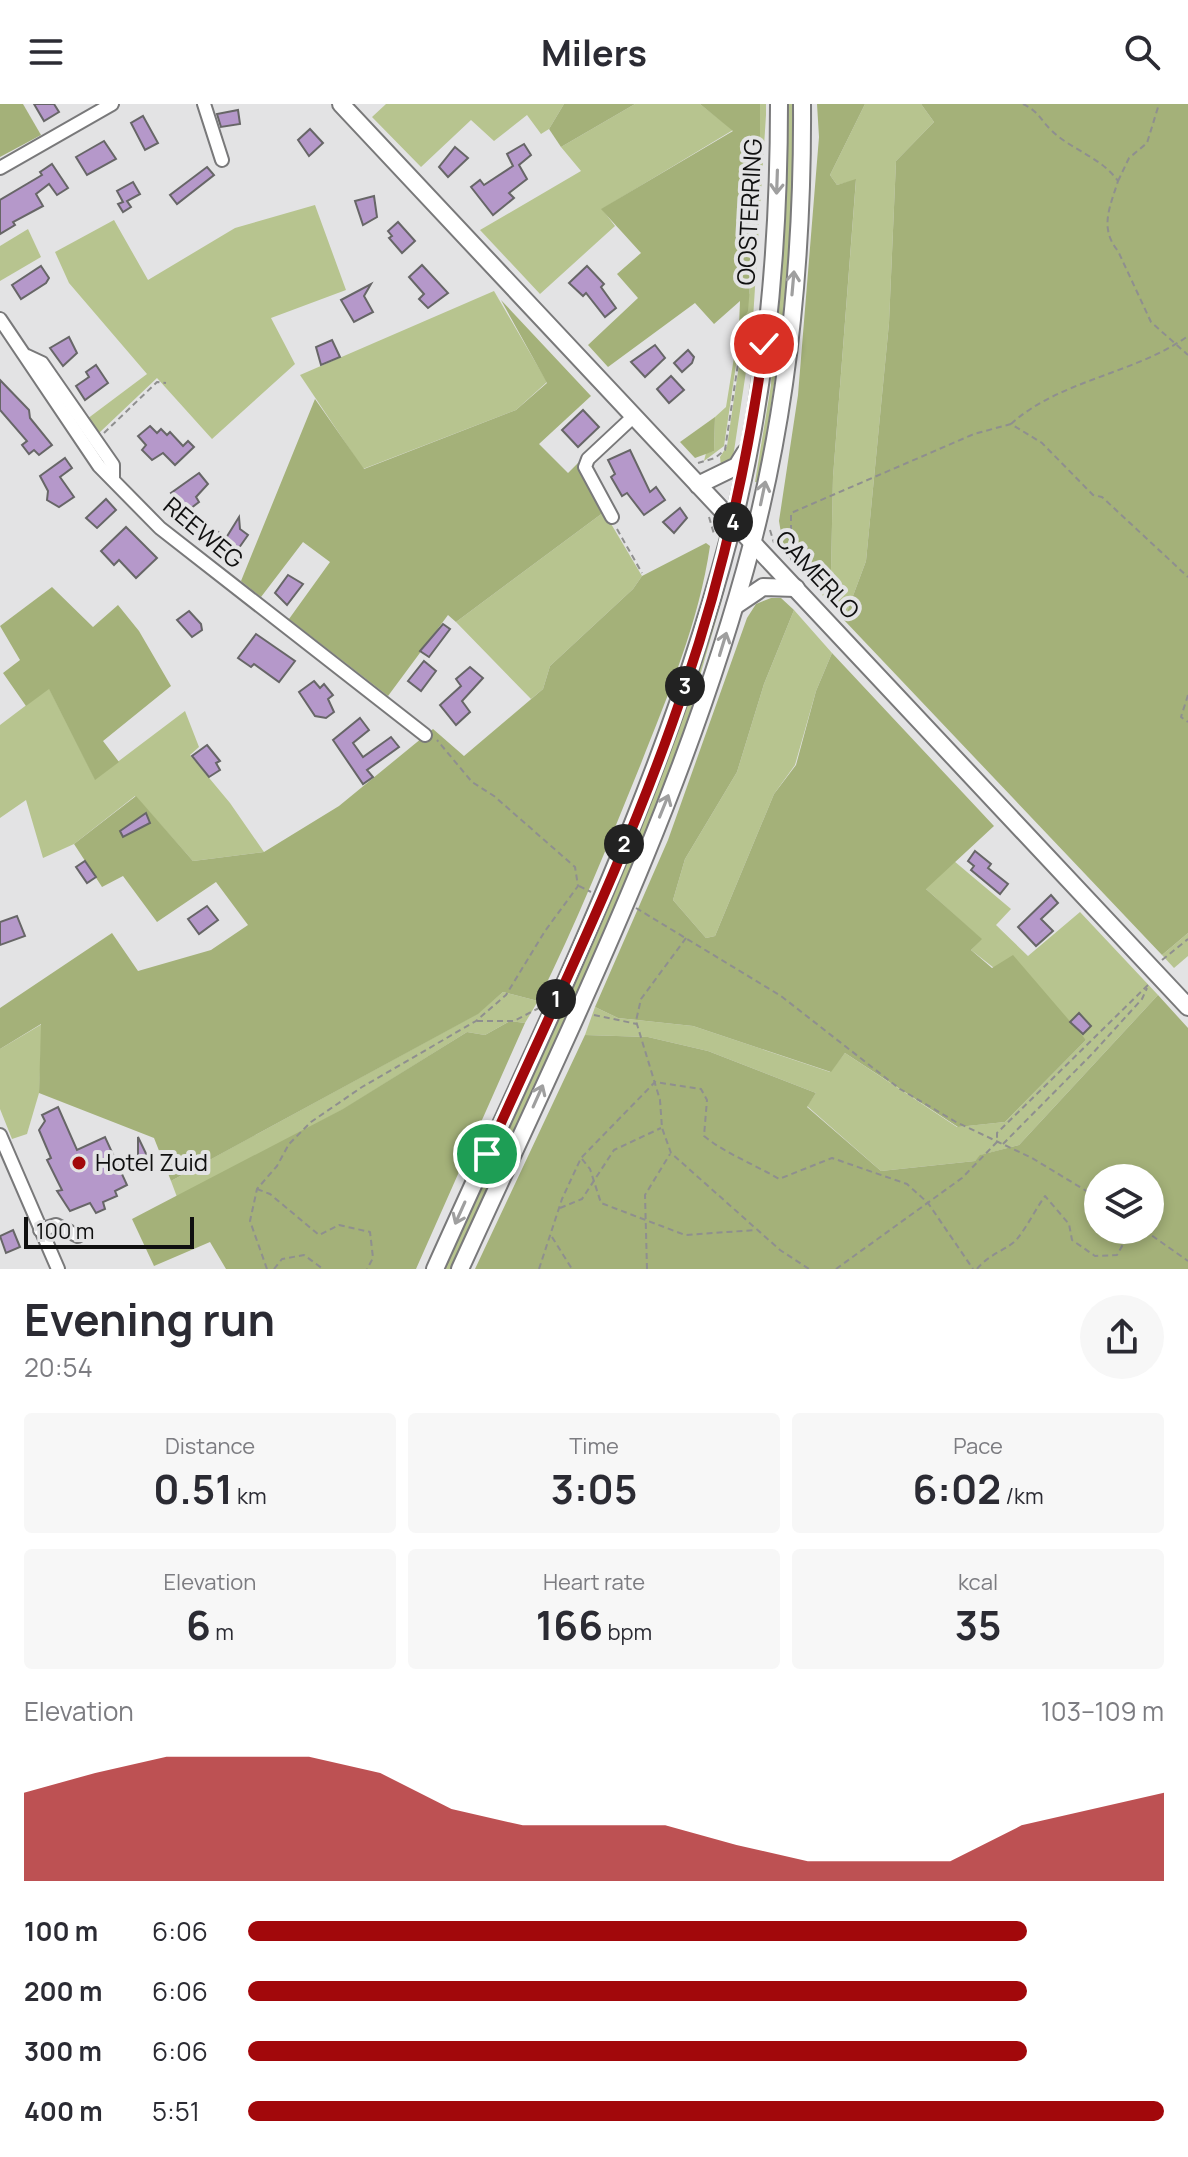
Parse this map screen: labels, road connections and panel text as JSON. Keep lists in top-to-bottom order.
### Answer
{
  "streets": {
    "main road": ["OOSTERRING", "CAMERLO"],
    "street": ["REEWEG"]
  },
  "crossings": [
    ["OOSTERRING", "CAMERLO"]
  ],
  "places": ["Hotel Zuid"],
  "scale_bar": "100 m",
  "page": {
    "header": "Milers",
    "pins": [
      "4",
      "3",
      "2",
      "1"
    ],
    "scale": "100 m",
    "heading": ["Evening run", "20:54"],
    "stats": [
      ["Distance", "0.51 km"],
      ["Time", "3:05"],
      ["Pace", "6:02 /km"],
      ["Elevation", "6 m"],
      ["Heart rate", "166 bpm"],
      ["kcal", "35"]
    ],
    "chart": ["Elevation", "103–109 m"],
    "list": [
      {
        "name": "100 m",
        "note": "6:06"
      },
      {
        "name": "200 m",
        "note": "6:06"
      },
      {
        "name": "300 m",
        "note": "6:06"
      },
      {
        "name": "400 m",
        "note": "5:51"
      }
    ]
  }
}
